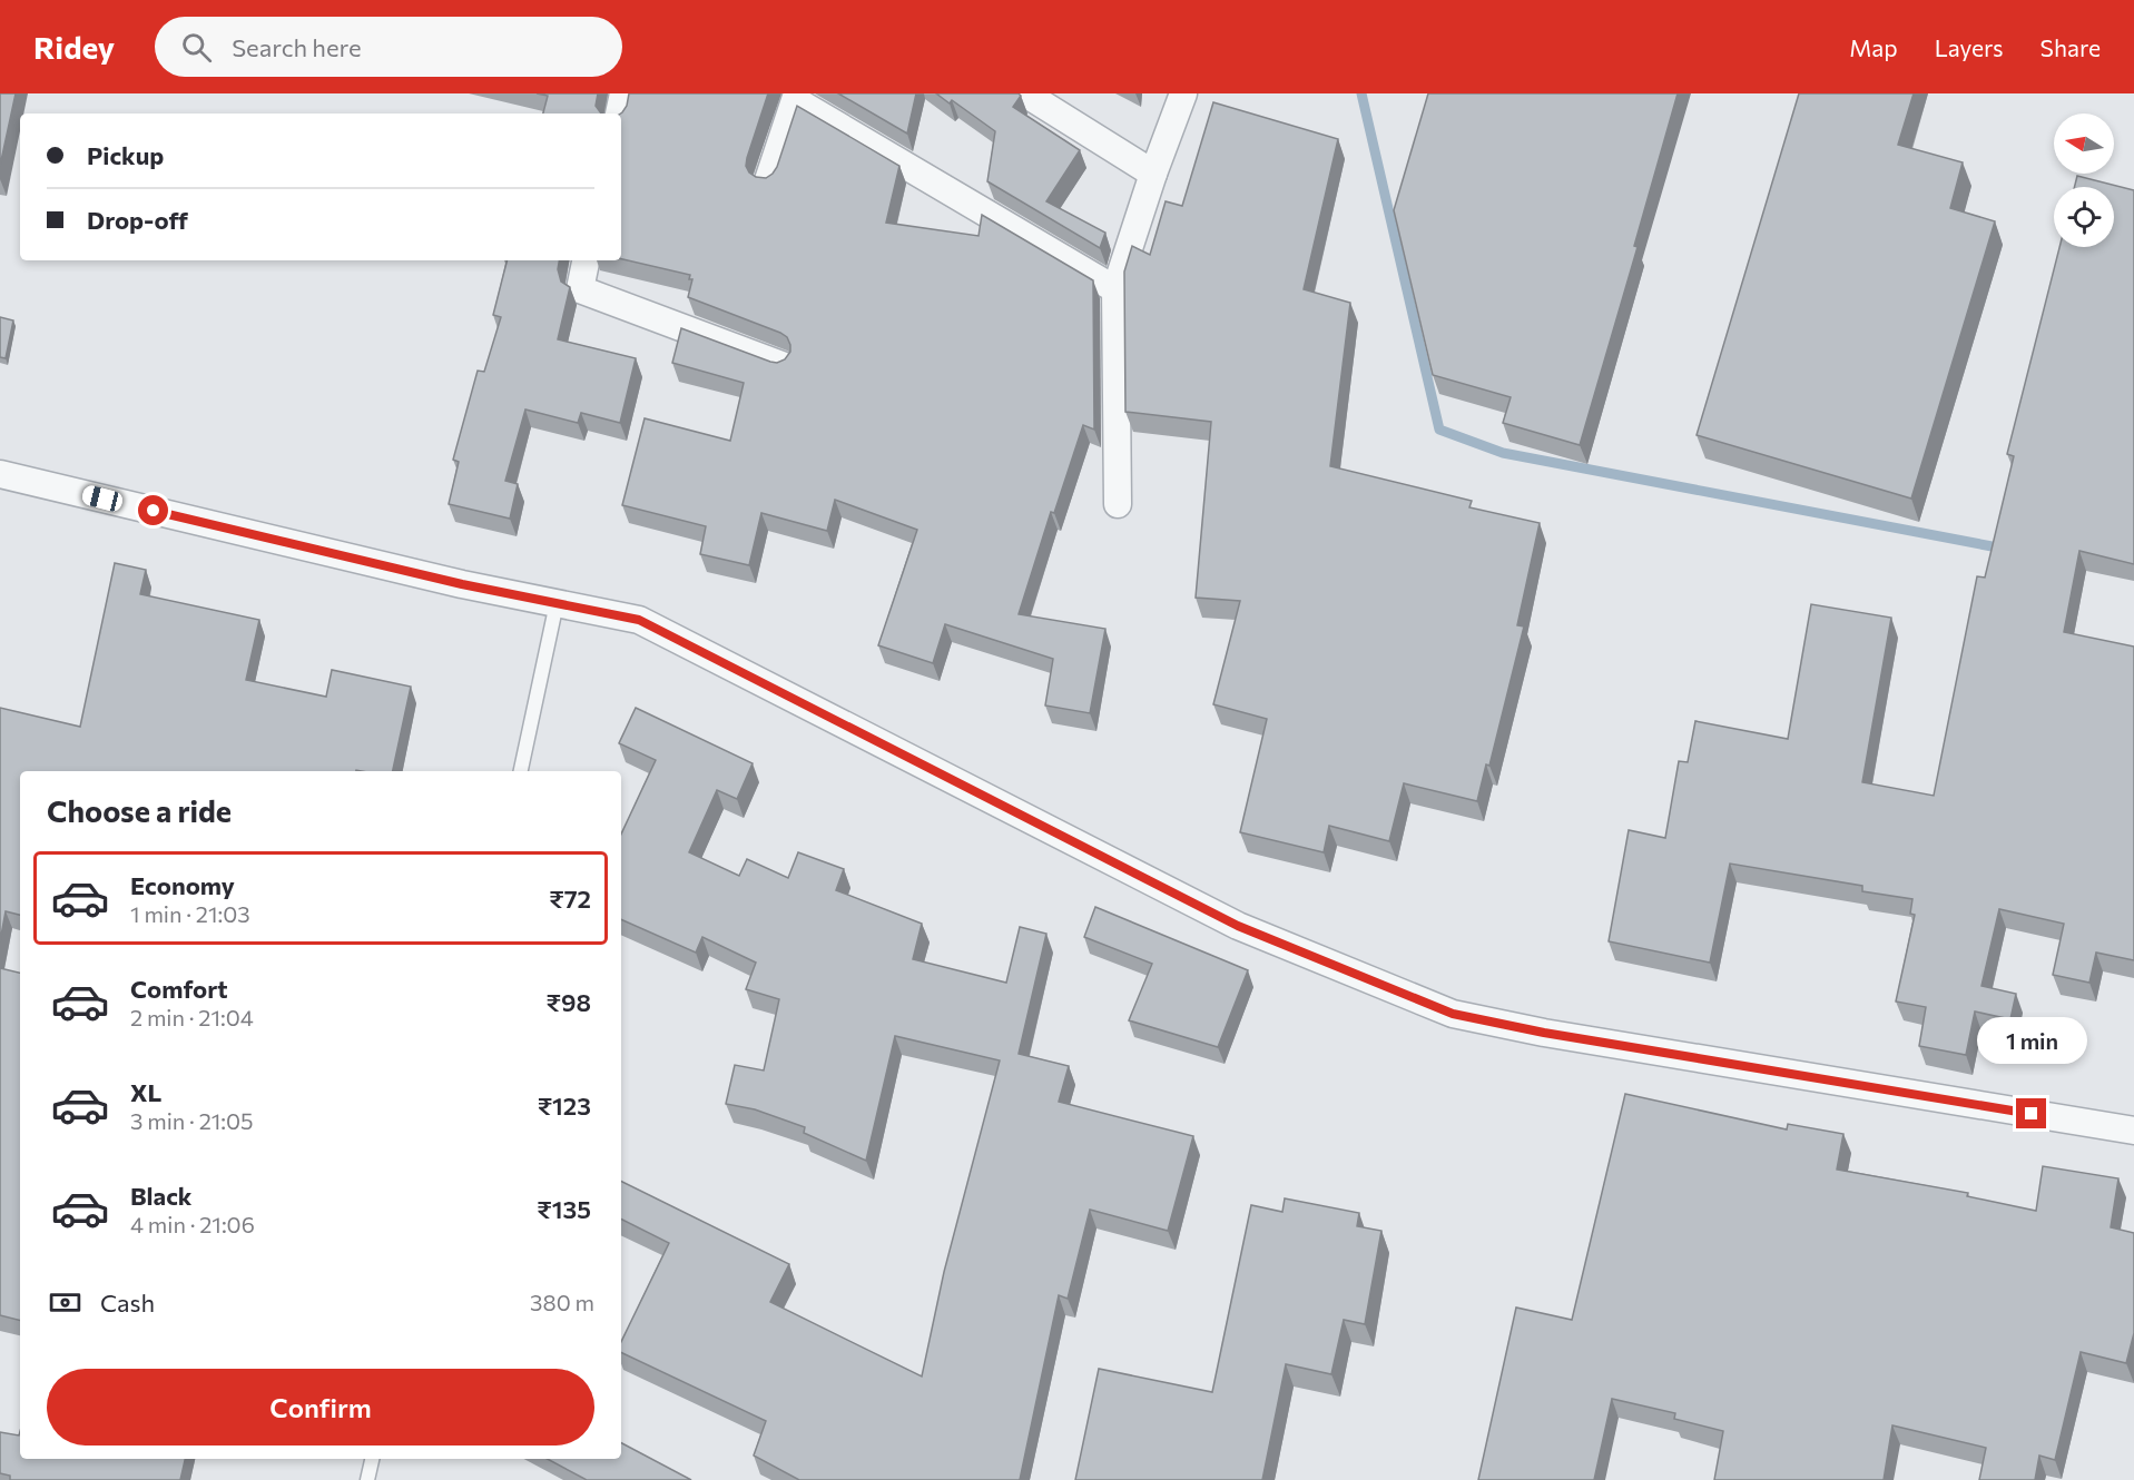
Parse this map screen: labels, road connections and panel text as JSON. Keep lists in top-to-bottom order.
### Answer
{
  "north": "left",
  "page": {
    "header": "Ridey",
    "search": "Search here",
    "nav": ["Map", "Layers", "Share"],
    "banner": ["Pickup", "Drop-off"],
    "heading": "Choose a ride",
    "list": [
      {
        "name": "Economy",
        "note": "1 min · 21:03",
        "value": "₹72"
      },
      {
        "name": "Comfort",
        "note": "2 min · 21:04",
        "value": "₹98"
      },
      {
        "name": "XL",
        "note": "3 min · 21:05",
        "value": "₹123"
      },
      {
        "name": "Black",
        "note": "4 min · 21:06",
        "value": "₹135"
      }
    ],
    "bubble": "1 min",
    "pay": ["Cash", "380 m"],
    "buttons": "Confirm"
  }
}
